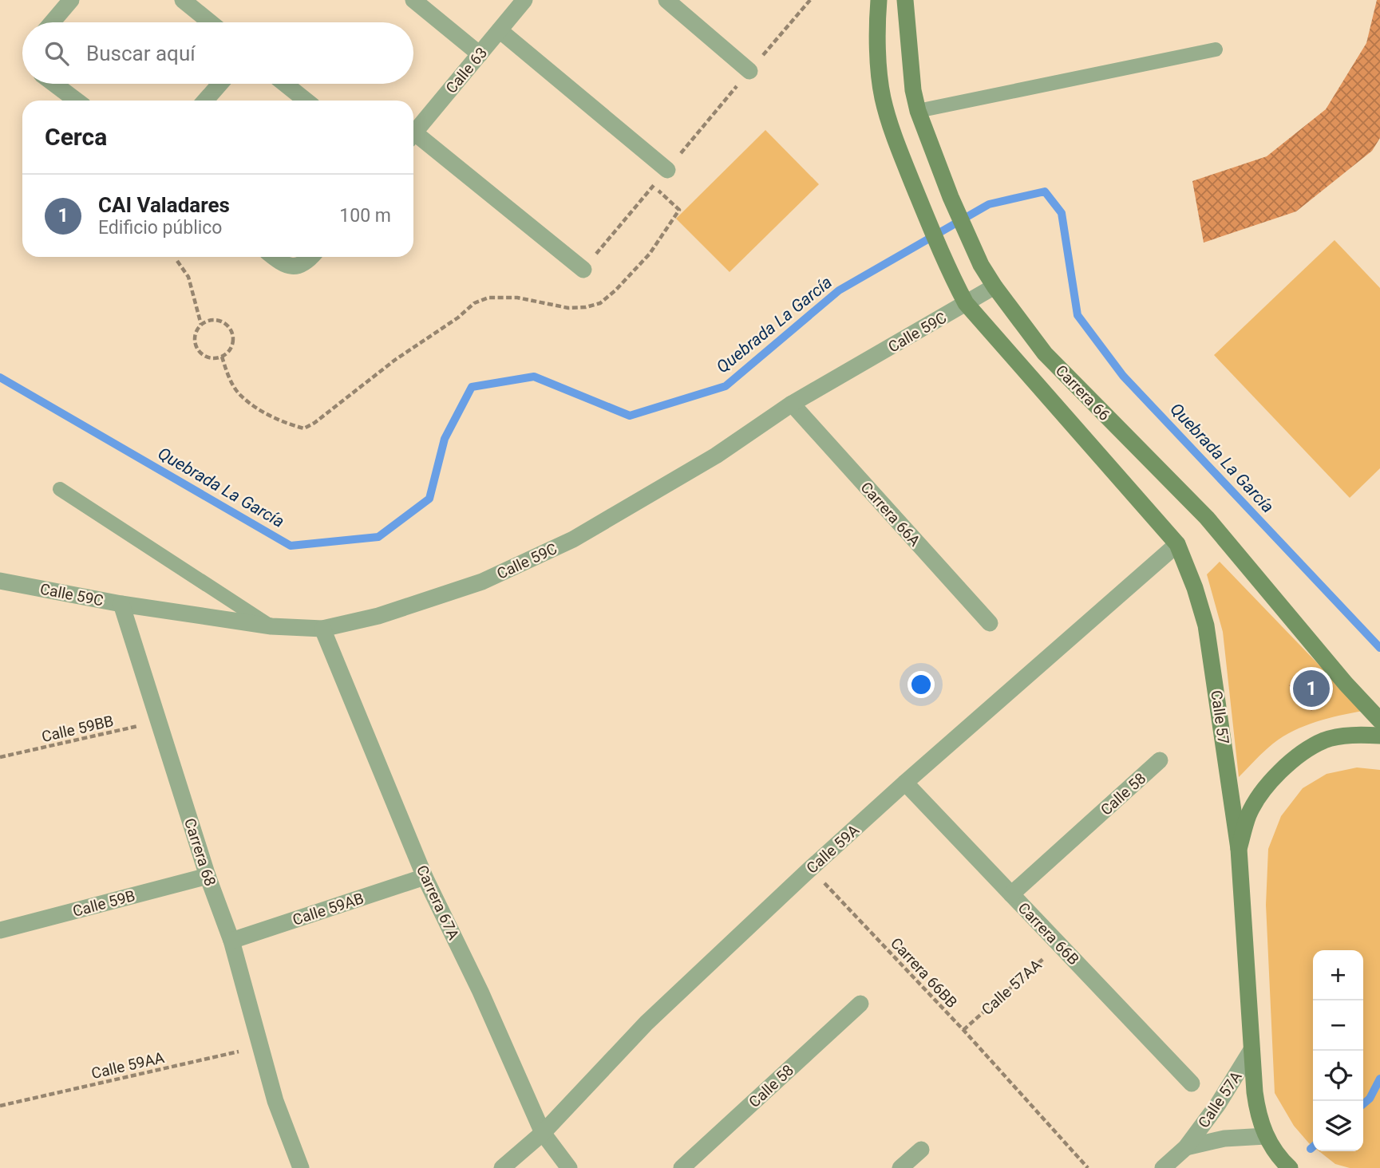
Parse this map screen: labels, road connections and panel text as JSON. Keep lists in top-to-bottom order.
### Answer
{
  "streets": {
    "main road": ["Carrera 66", "Calle 57"],
    "street": [
      "Calle 63",
      "Calle 59C",
      "Carrera 66A",
      "Calle 58",
      "Calle 59A",
      "Carrera 68",
      "Carrera 67A",
      "Calle 59B",
      "Calle 59AB",
      "Carrera 66B",
      "Calle 57A"
    ],
    "path": [
      "Calle 59BB",
      "Carrera 66BB",
      "Calle 57AA",
      "Calle 59AA"
    ]
  },
  "crossings": [
    ["Calle 59C", "Carrera 66"],
    ["Calle 59C", "Carrera 66A"],
    ["Calle 59C", "Carrera 68"],
    ["Calle 59C", "Carrera 67A"],
    ["Carrera 66", "Calle 57"],
    ["Carrera 66", "Calle 59A"],
    ["Calle 57", "Calle 57A"],
    ["Calle 59BB", "Carrera 68"],
    ["Calle 58", "Carrera 66B"],
    ["Calle 59A", "Carrera 67A"],
    ["Calle 59A", "Carrera 66B"],
    ["Calle 59A", "Carrera 66BB"],
    ["Carrera 68", "Calle 59B"],
    ["Carrera 68", "Calle 59AB"],
    ["Carrera 68", "Calle 59AA"],
    ["Carrera 67A", "Calle 59AB"],
    ["Carrera 66B", "Calle 57AA"],
    ["Carrera 66BB", "Calle 57AA"]
  ],
  "water": ["Quebrada La García"],
  "page": {
    "search": "Buscar aquí",
    "heading": "Cerca",
    "list": [
      {
        "mark": "1",
        "name": "CAI Valadares",
        "note": "Edificio público",
        "value": "100 m"
      }
    ],
    "pins": "1",
    "map_buttons": ["+", "−"]
  }
}
